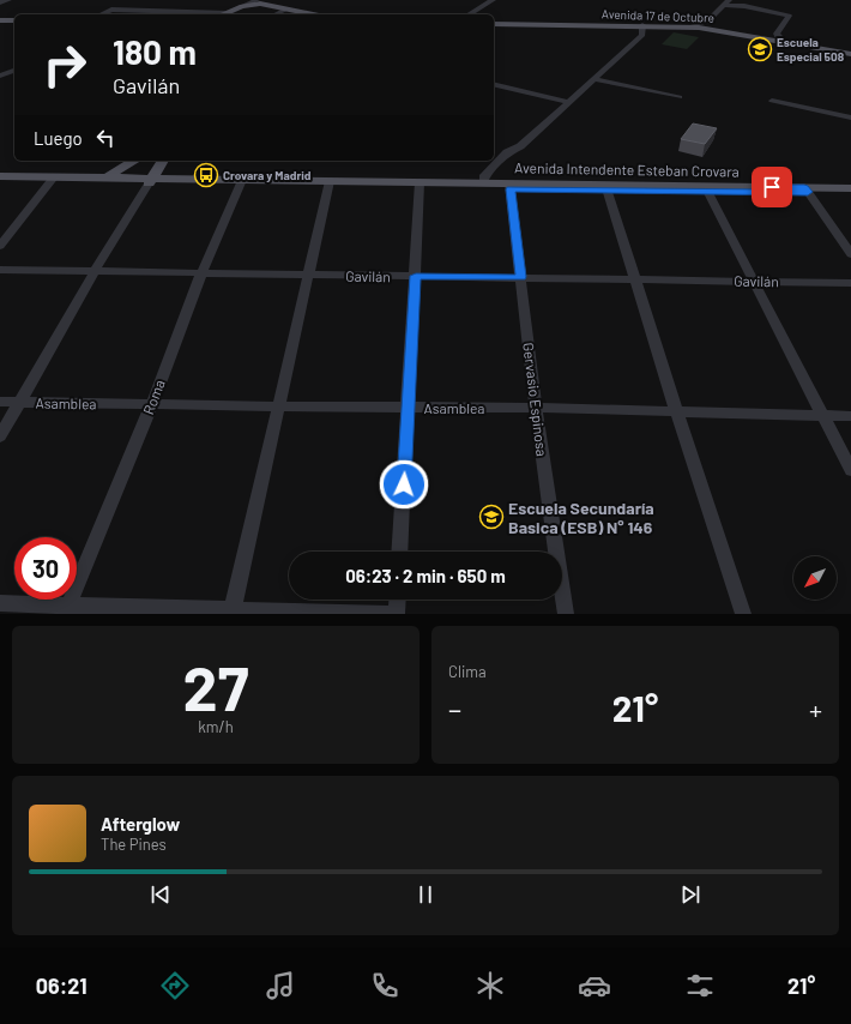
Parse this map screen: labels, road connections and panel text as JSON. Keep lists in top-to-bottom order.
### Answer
{
  "streets": {
    "main road": ["Avenida 17 de Octubre", "Avenida Intendente Esteban Crovara"],
    "street": [
      "Gavilán",
      "Roma",
      "Gervasio Espinosa",
      "Asamblea"
    ]
  },
  "crossings": [
    ["Avenida Intendente Esteban Crovara", "Roma"],
    ["Avenida Intendente Esteban Crovara", "Gervasio Espinosa"],
    ["Gavilán", "Roma"],
    ["Gavilán", "Gervasio Espinosa"],
    ["Roma", "Asamblea"],
    ["Gervasio Espinosa", "Asamblea"]
  ],
  "places": {
    "school or university": ["Escuela Especial 508", "Escuela Secundaría Basica (ESB) N° 146"],
    "bus stop": ["Crovara y Madrid"]
  },
  "north": "bottom left",
  "page": {
    "turn": ["180 m", "Gavilán"],
    "then": "Luego",
    "limit": "30",
    "trip": "06:23 · 2 min · 650 m",
    "tile": [
      ["27", "km/h"],
      "Clima"
    ],
    "heat": ["−", "21°", "+"],
    "song": ["Afterglow", "The Pines"],
    "tabs": ["06:21", "21°"]
  }
}
